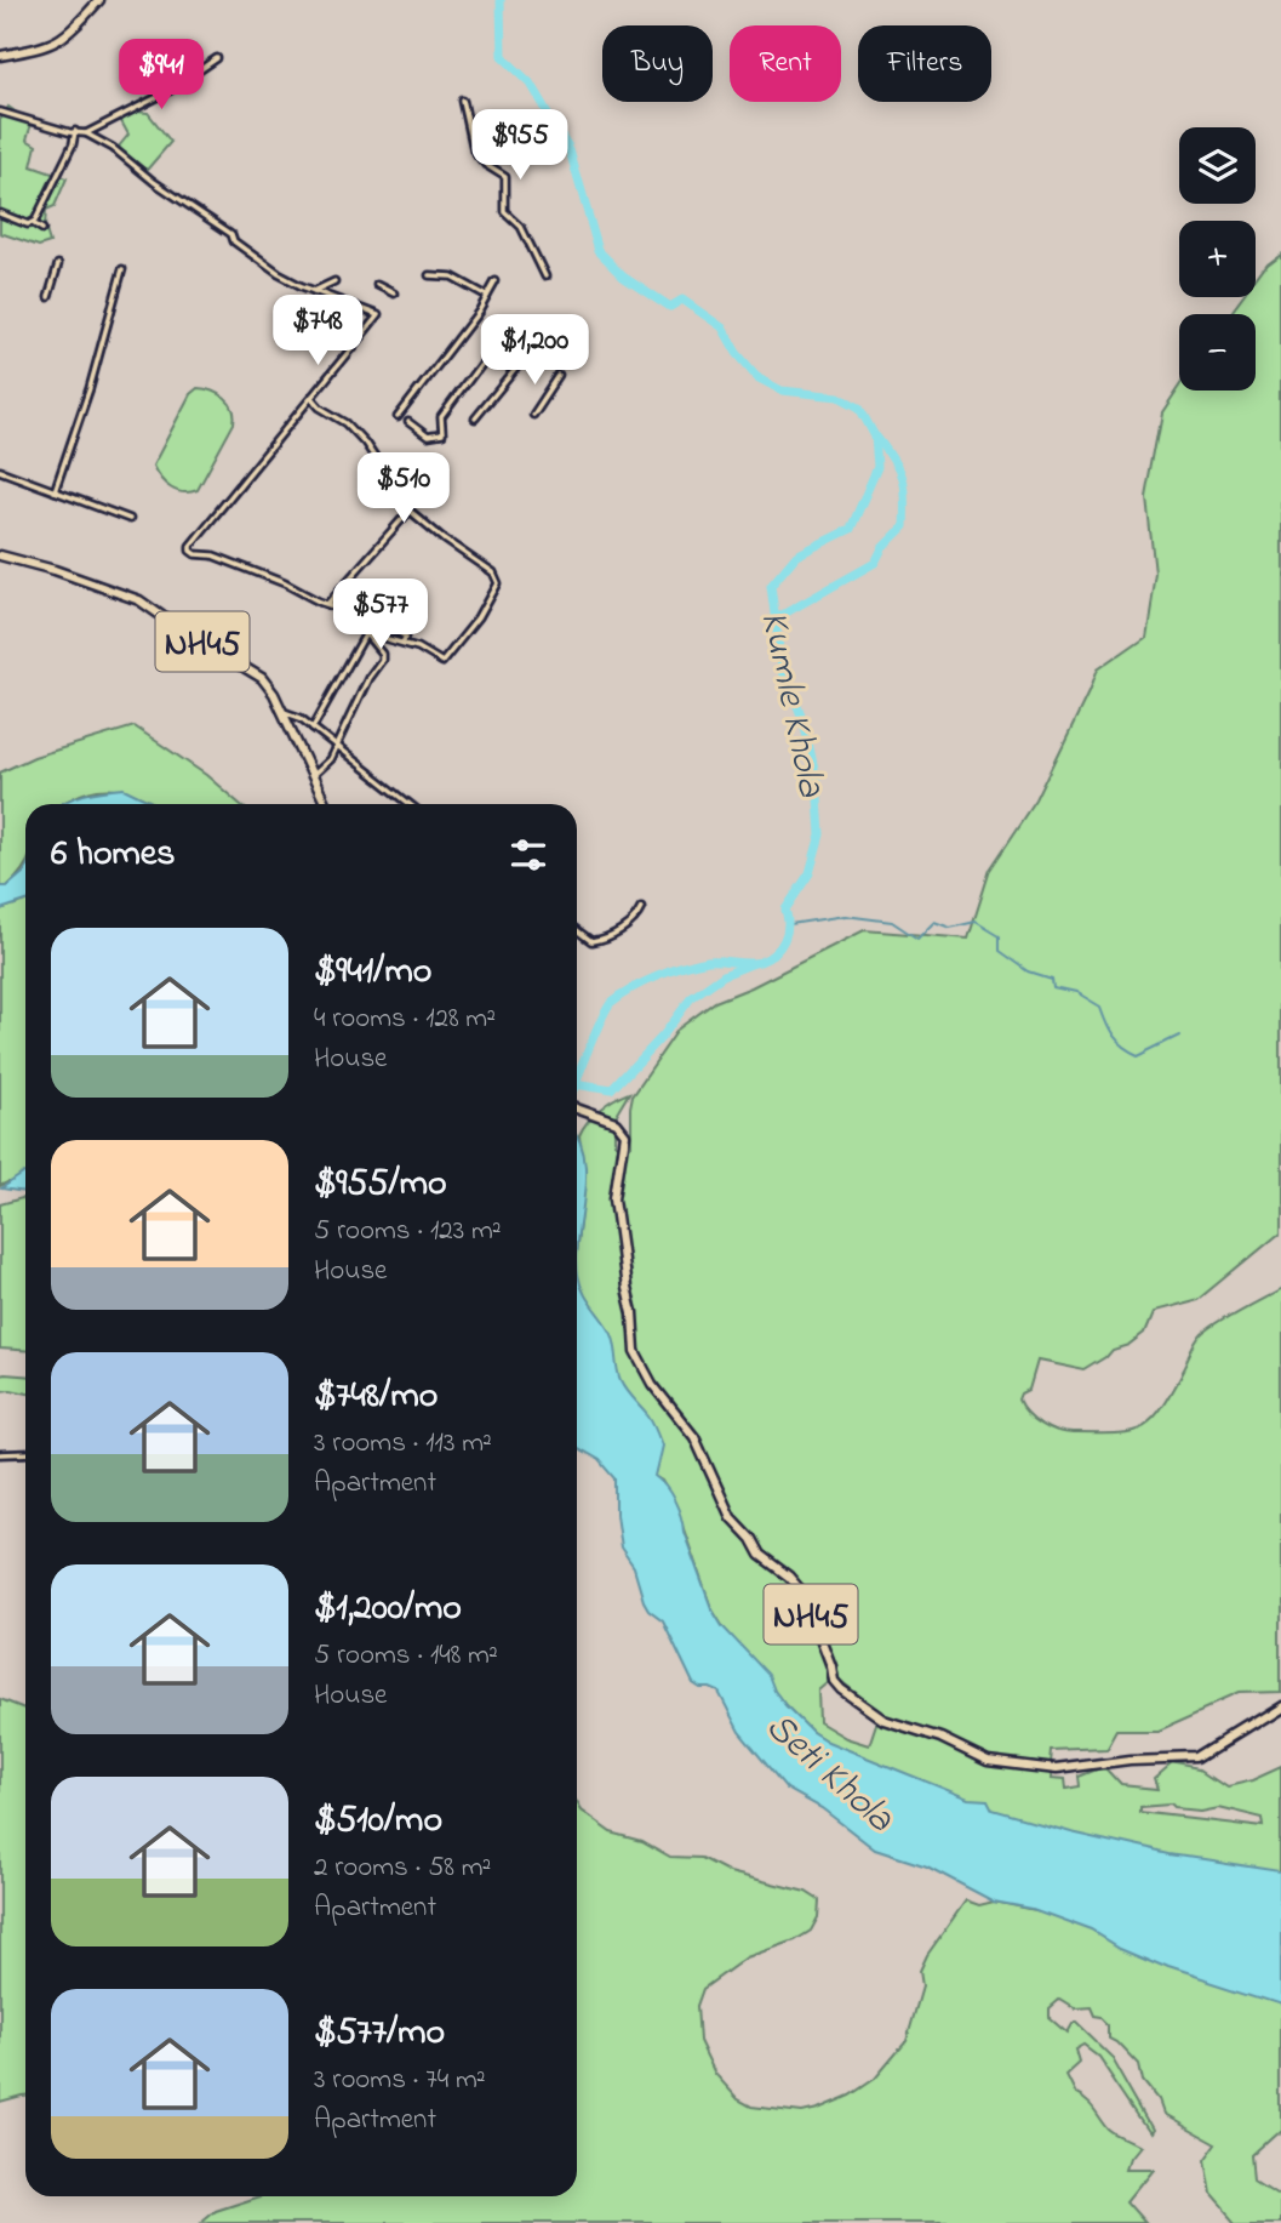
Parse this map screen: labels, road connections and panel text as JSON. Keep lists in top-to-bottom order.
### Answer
{
  "streets": {
    "main road": ["NH45"]
  },
  "water": ["Kumle Khola", "Seti Khola"],
  "page": {
    "chip": ["Buy", "Rent", "Filters"],
    "price": [
      "$941",
      "$955",
      "$748",
      "$1,200",
      "$510",
      "$577"
    ],
    "map_buttons": ["+", "−"],
    "heading": "6 homes",
    "list": [
      {
        "name": "$941/mo",
        "note": "4 rooms · 128 m² · House"
      },
      {
        "name": "$955/mo",
        "note": "5 rooms · 123 m² · House"
      },
      {
        "name": "$748/mo",
        "note": "3 rooms · 113 m² · Apartment"
      },
      {
        "name": "$1,200/mo",
        "note": "5 rooms · 148 m² · House"
      },
      {
        "name": "$510/mo",
        "note": "2 rooms · 58 m² · Apartment"
      },
      {
        "name": "$577/mo",
        "note": "3 rooms · 74 m² · Apartment"
      }
    ]
  }
}
